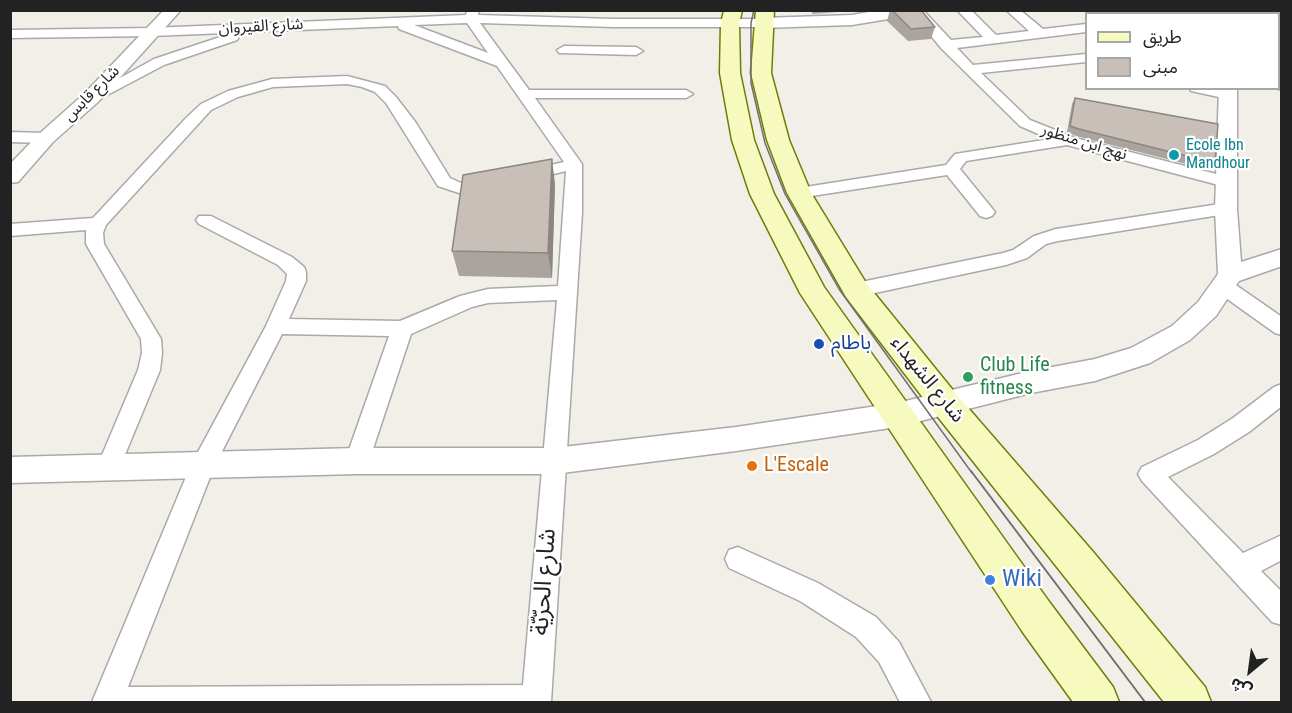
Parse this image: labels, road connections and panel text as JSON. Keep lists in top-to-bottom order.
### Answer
{
  "streets": {
    "main road": ["شارع الشهداء"],
    "street": [
      "شارع القيروان",
      "شارع قابس",
      "نهج ابن منظور",
      "شارع الحرّيّة"
    ]
  },
  "crossings": [
    ["شارع القيروان", "شارع قابس"],
    ["شارع القيروان", "شارع الشهداء"]
  ],
  "places": [
    "Ecole Ibn Mandhour",
    "باطام",
    "Club Life fitness",
    "L'Escale",
    "Wiki"
  ],
  "legend": ["طريق", "مبنى"],
  "north": "bottom left"
}
